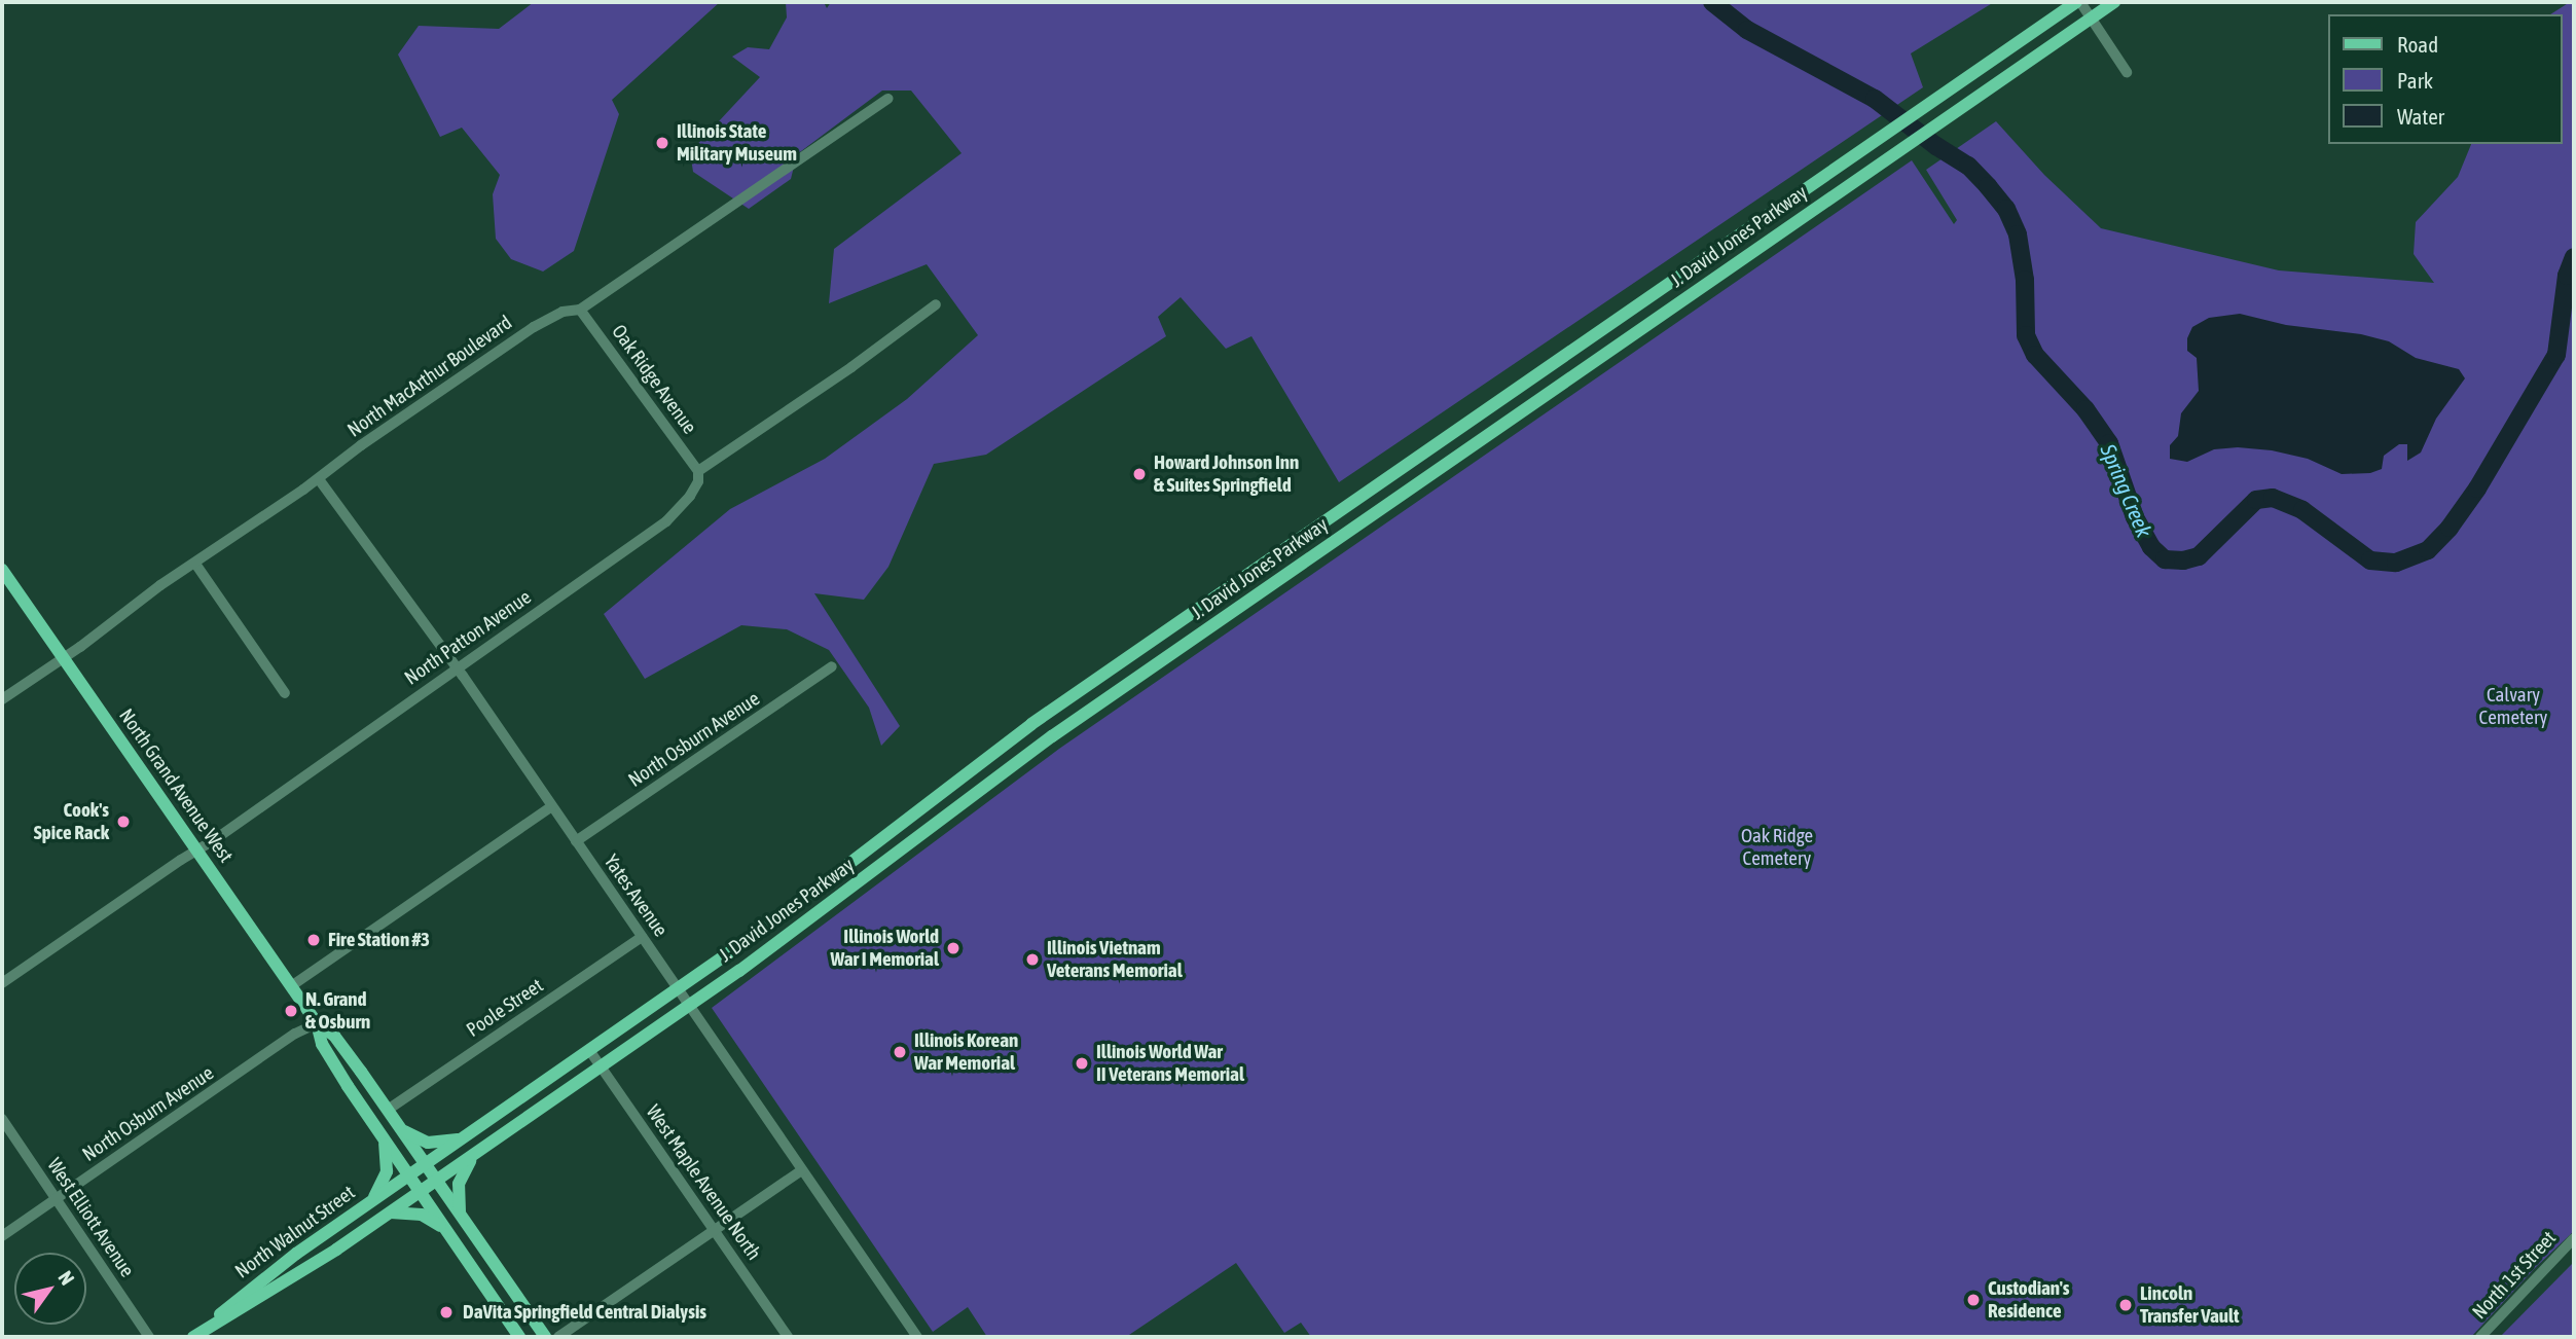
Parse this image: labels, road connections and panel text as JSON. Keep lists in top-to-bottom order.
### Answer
{
  "streets": {
    "main road": ["J. David Jones Parkway", "North Grand Avenue West", "North Walnut Street"],
    "street": [
      "North MacArthur Boulevard",
      "Oak Ridge Avenue",
      "North Patton Avenue",
      "North Osburn Avenue",
      "Yates Avenue",
      "Poole Street",
      "West Maple Avenue North",
      "West Elliott Avenue",
      "North 1st Street"
    ]
  },
  "crossings": [
    ["J. David Jones Parkway", "North Grand Avenue West"],
    ["J. David Jones Parkway", "Yates Avenue"],
    ["J. David Jones Parkway", "West Maple Avenue North"],
    ["J. David Jones Parkway", "North Walnut Street"],
    ["North MacArthur Boulevard", "Oak Ridge Avenue"],
    ["North MacArthur Boulevard", "North Grand Avenue West"],
    ["North MacArthur Boulevard", "Yates Avenue"],
    ["Oak Ridge Avenue", "North Patton Avenue"],
    ["North Patton Avenue", "North Grand Avenue West"],
    ["North Patton Avenue", "Yates Avenue"],
    ["North Osburn Avenue", "North Grand Avenue West"],
    ["North Osburn Avenue", "Yates Avenue"],
    ["North Osburn Avenue", "West Elliott Avenue"],
    ["North Grand Avenue West", "Poole Street"],
    ["North Grand Avenue West", "North Walnut Street"],
    ["Yates Avenue", "Poole Street"]
  ],
  "water": ["Spring Creek"],
  "parks": ["Calvary Cemetery", "Oak Ridge Cemetery"],
  "places": [
    "Illinois State Military Museum",
    "Howard Johnson Inn & Suites Springfield",
    "Cook's Spice Rack",
    "Fire Station #3",
    "Illinois World War I Memorial",
    "Illinois Vietnam Veterans Memorial",
    "N. Grand & Osburn",
    "Illinois Korean War Memorial",
    "Illinois World War II Veterans Memorial",
    "Custodian's Residence",
    "Lincoln Transfer Vault",
    "DaVita Springfield Central Dialysis"
  ],
  "legend": ["Road", "Park", "Water"],
  "north": "top right"
}
